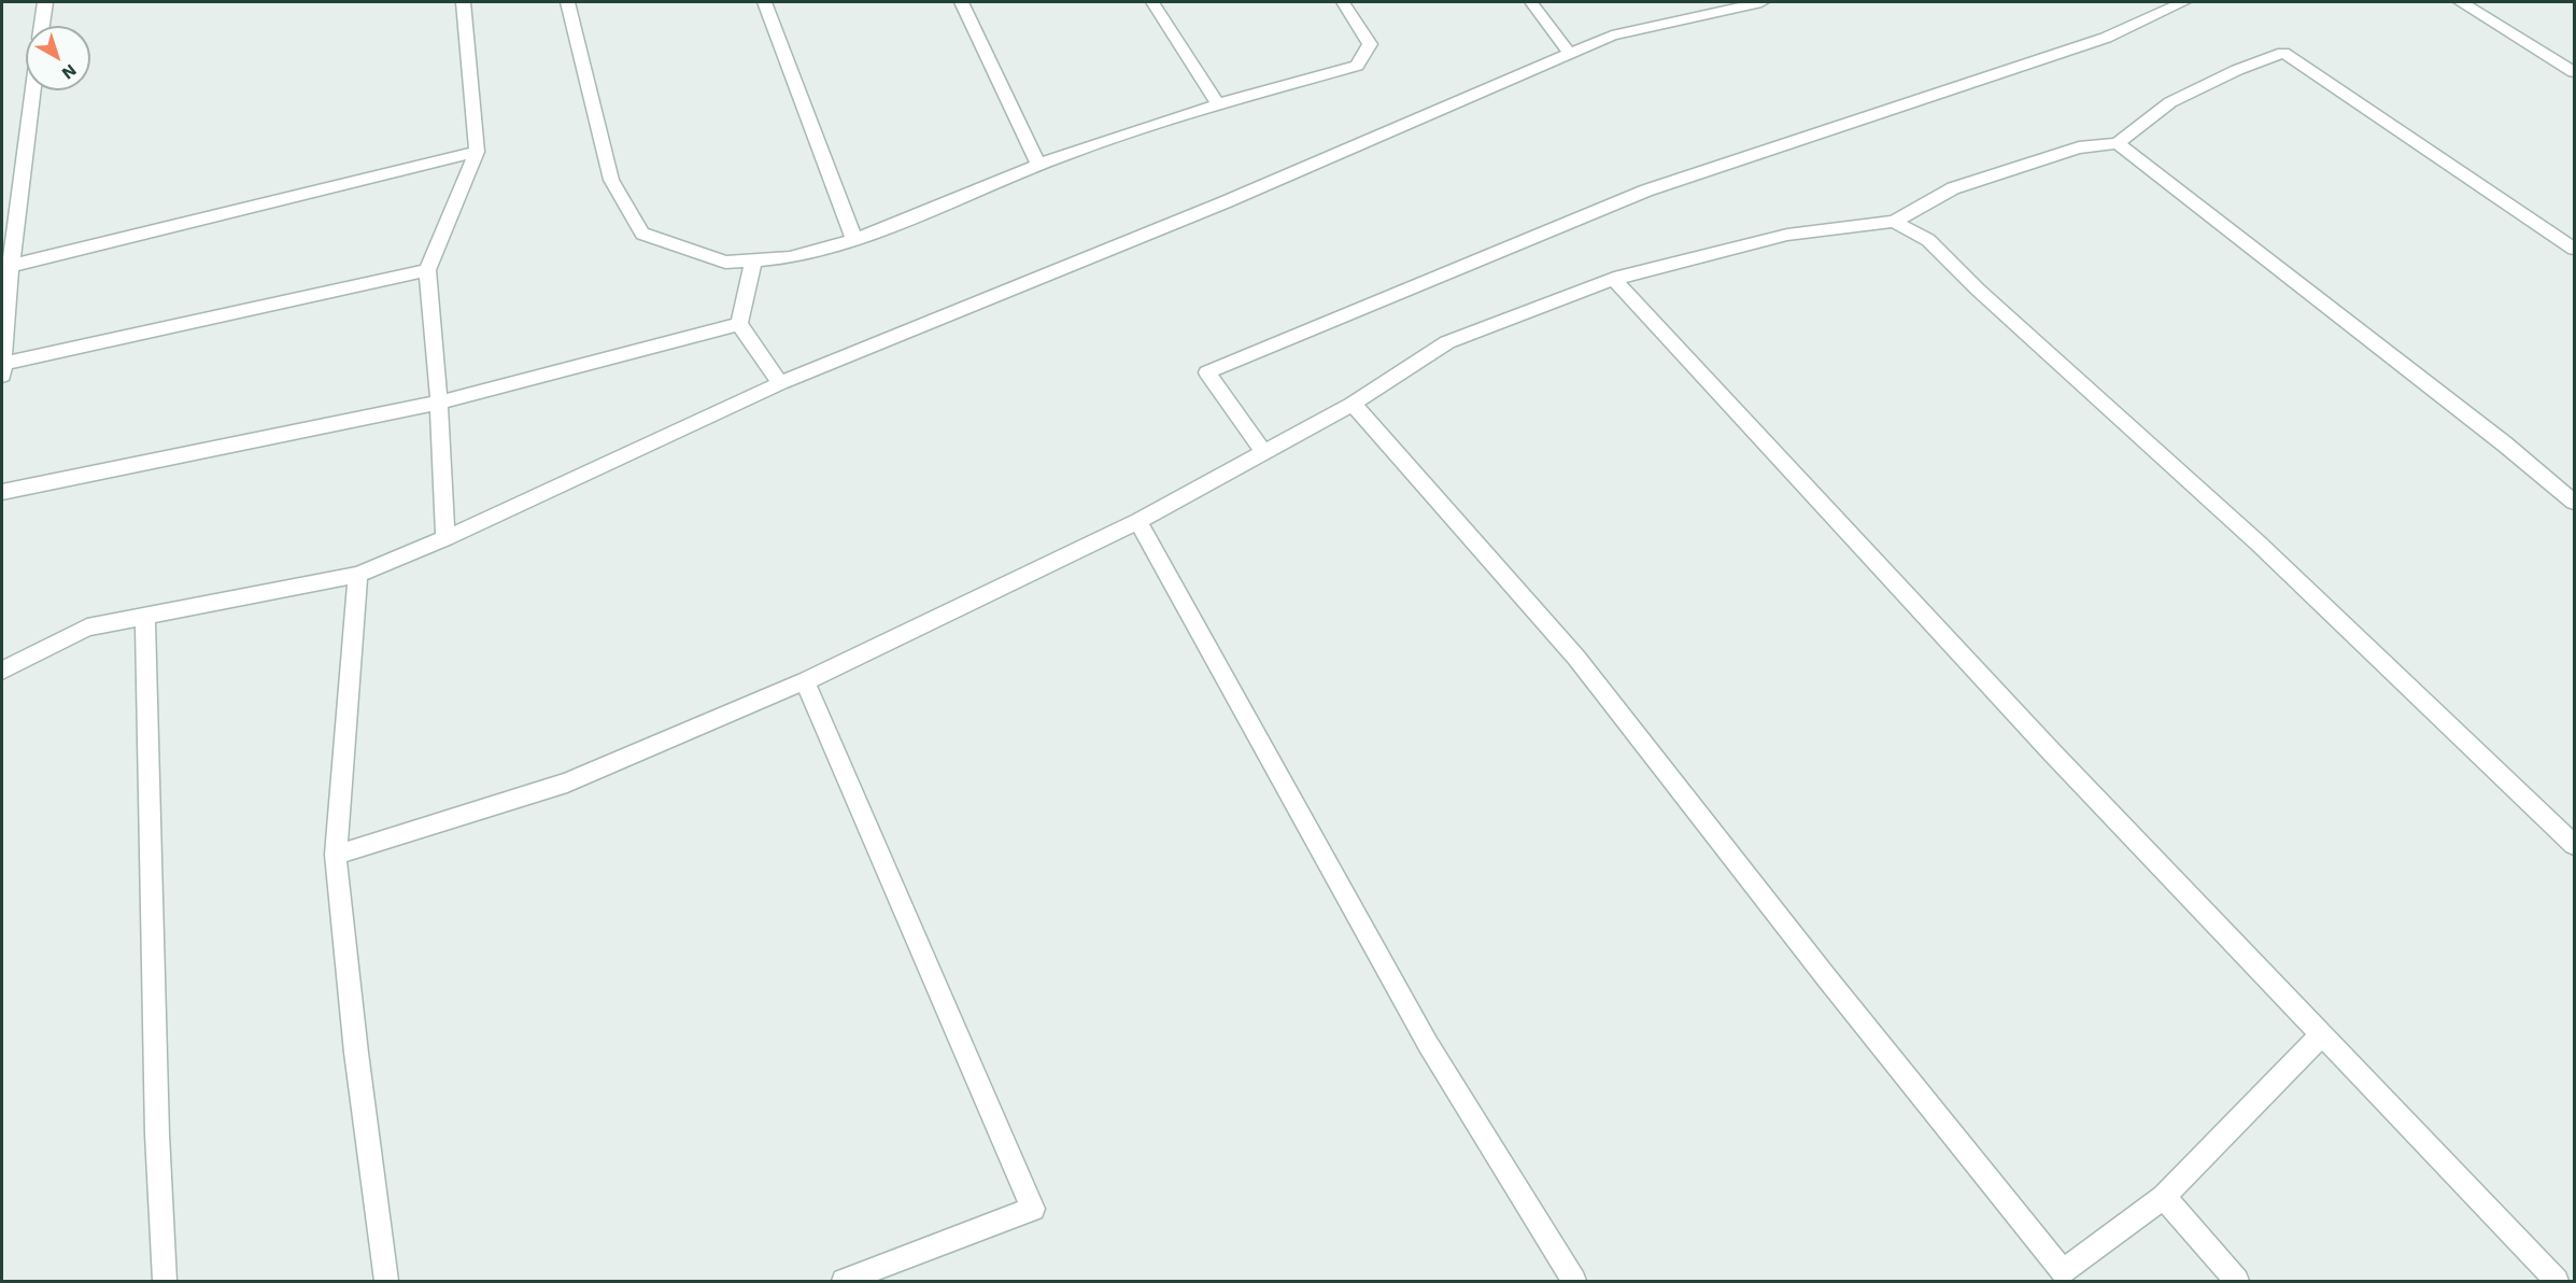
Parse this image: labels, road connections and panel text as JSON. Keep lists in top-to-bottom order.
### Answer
{
  "north": "bottom right"
}
